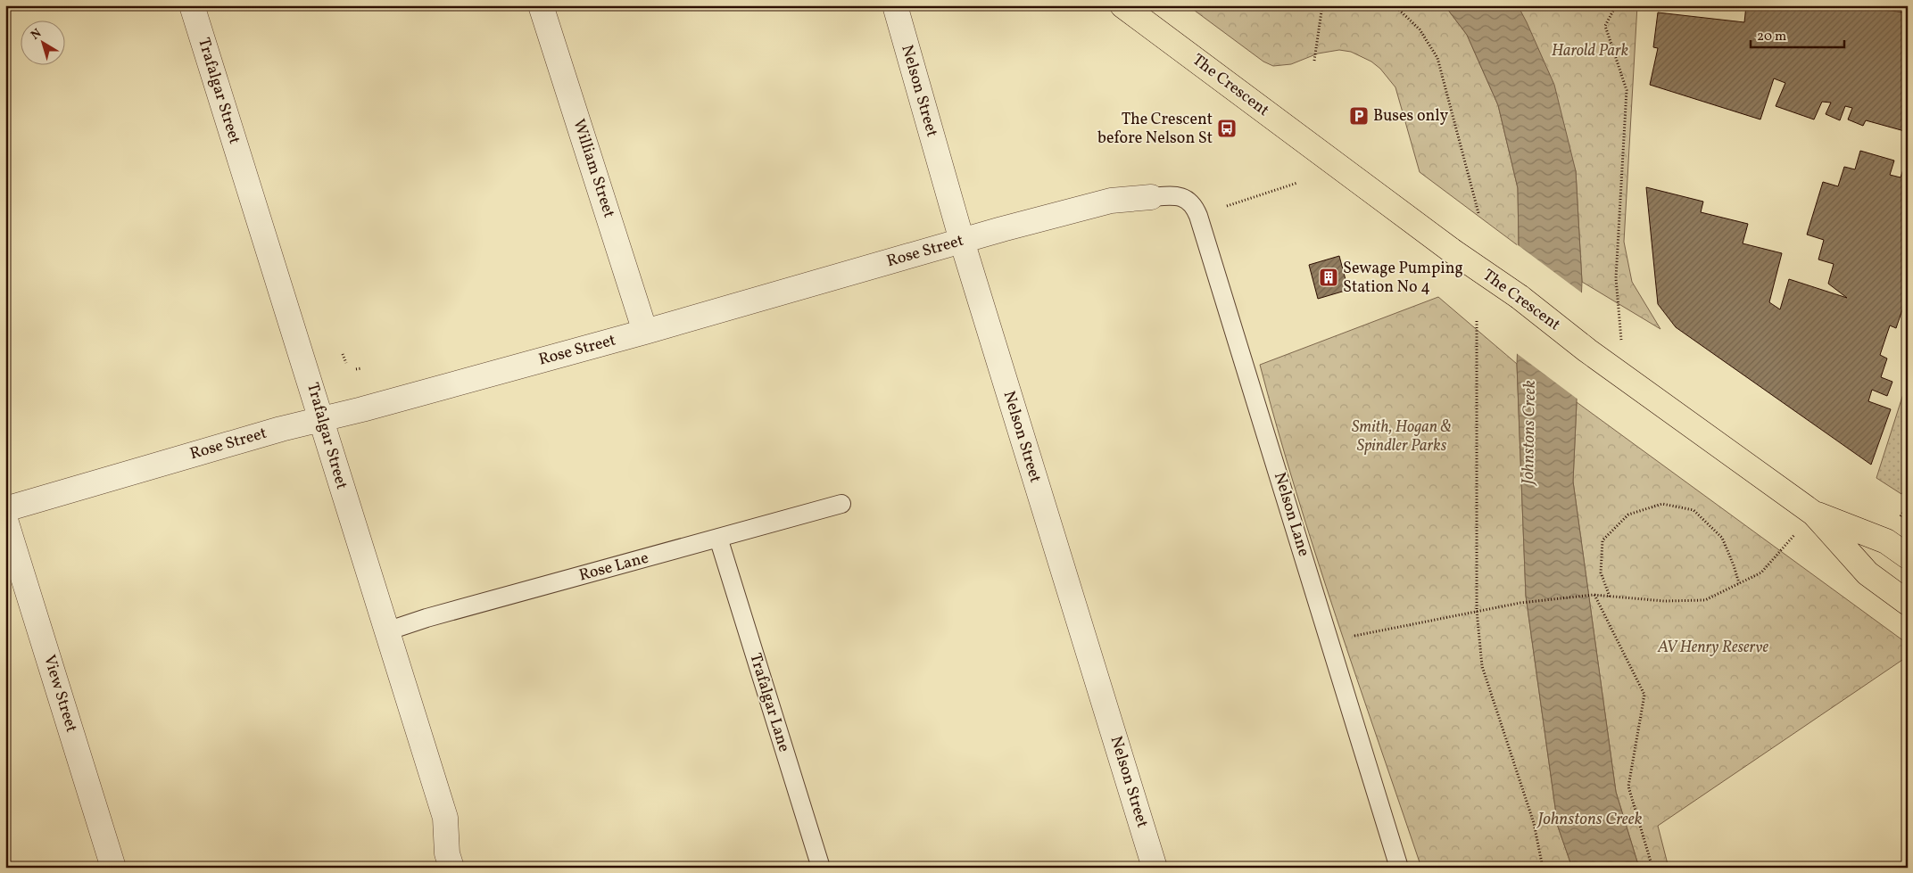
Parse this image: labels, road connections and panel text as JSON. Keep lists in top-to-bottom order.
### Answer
{
  "streets": {
    "main road": ["The Crescent"],
    "street": [
      "Trafalgar Street",
      "Nelson Street",
      "William Street",
      "Rose Street",
      "View Street"
    ],
    "lane": ["Nelson Lane", "Rose Lane", "Trafalgar Lane"]
  },
  "crossings": [
    ["Trafalgar Street", "Rose Street"],
    ["Trafalgar Street", "Rose Lane"],
    ["Nelson Street", "Rose Street"],
    ["William Street", "Rose Street"],
    ["Rose Street", "Nelson Lane"],
    ["Rose Lane", "Trafalgar Lane"]
  ],
  "water": ["Johnstons Creek"],
  "parks": ["Harold Park", "Smith, Hogan & Spindler Parks", "AV Henry Reserve"],
  "places": {
    "parking": ["Buses only"],
    "bus stop": ["The Crescent before Nelson St"],
    "building": ["Sewage Pumping Station No 4"]
  },
  "scale_bar": "20 m",
  "north": "top left"
}
